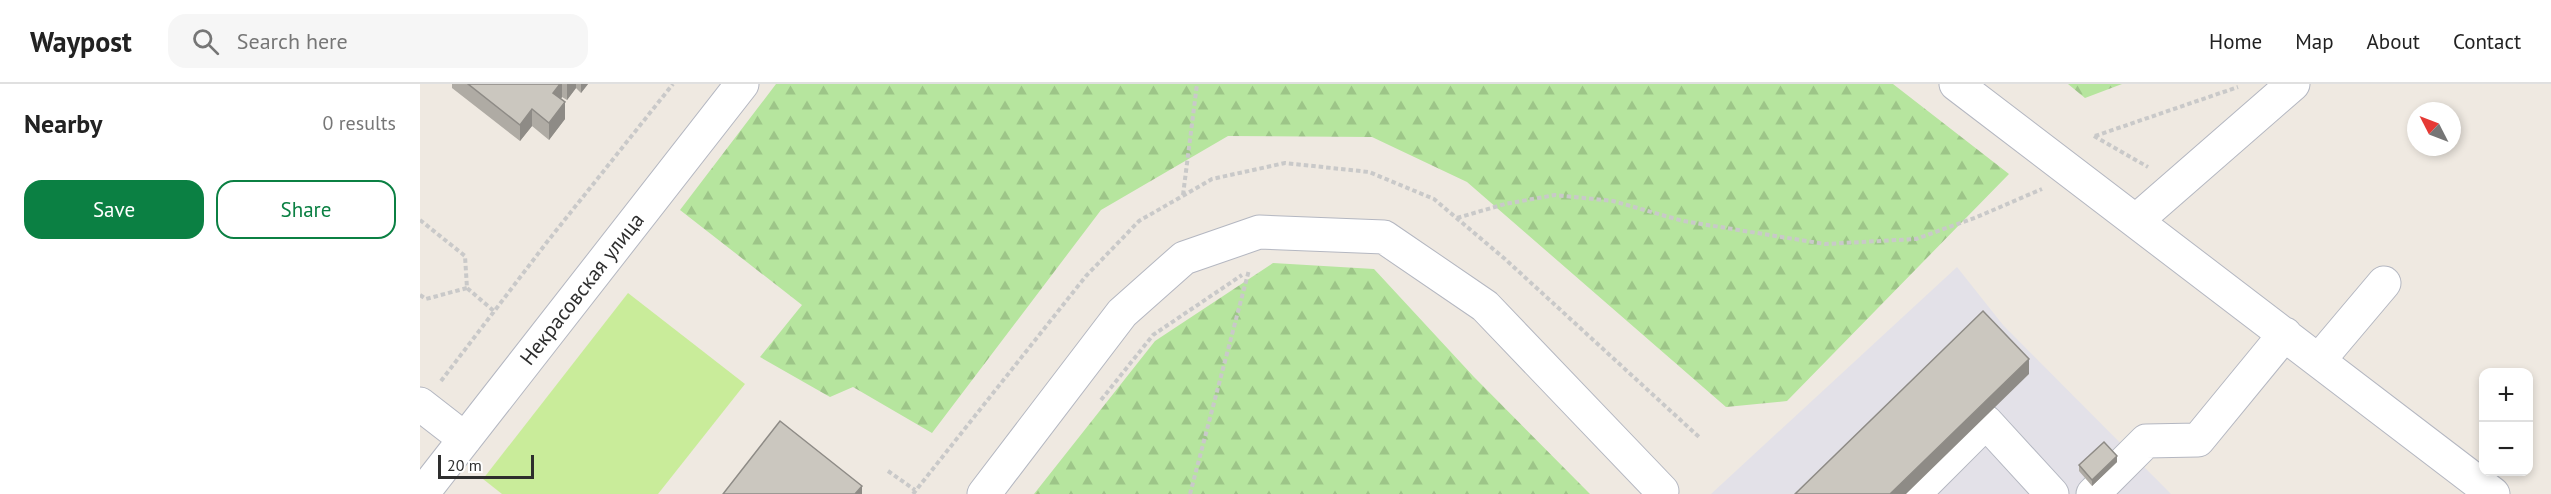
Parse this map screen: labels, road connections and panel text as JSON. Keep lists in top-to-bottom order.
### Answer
{
  "streets": {
    "street": ["Некрасовская улица"]
  },
  "scale_bar": "20 m",
  "north": "top left",
  "page": {
    "header": "Waypost",
    "search": "Search here",
    "nav": [
      "Home",
      "Map",
      "About",
      "Contact"
    ],
    "heading": ["Nearby", "0 results"],
    "buttons": ["Save", "Share"],
    "map_buttons": ["+", "−"],
    "scale": "20 m"
  }
}
